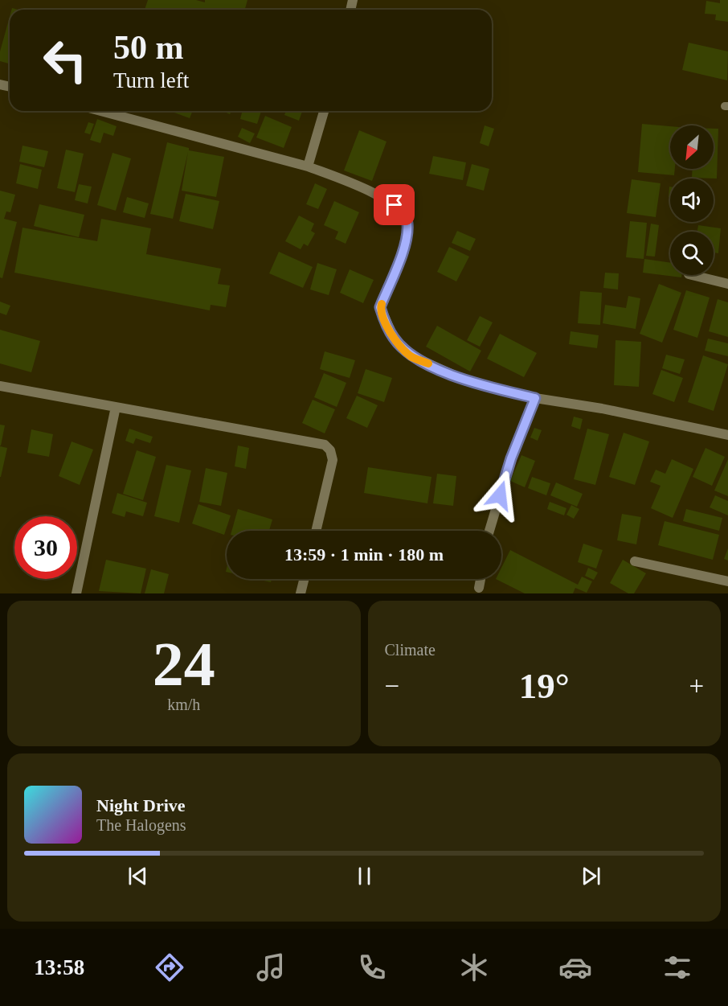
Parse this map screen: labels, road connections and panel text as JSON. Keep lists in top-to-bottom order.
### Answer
{
  "north": "bottom left",
  "page": {
    "turn": ["50 m", "Turn left"],
    "limit": "30",
    "trip": "13:59 · 1 min · 180 m",
    "tile": [
      ["24", "km/h"],
      "Climate"
    ],
    "heat": ["−", "19°", "+"],
    "song": ["Night Drive", "The Halogens"],
    "tabs": "13:58"
  }
}
